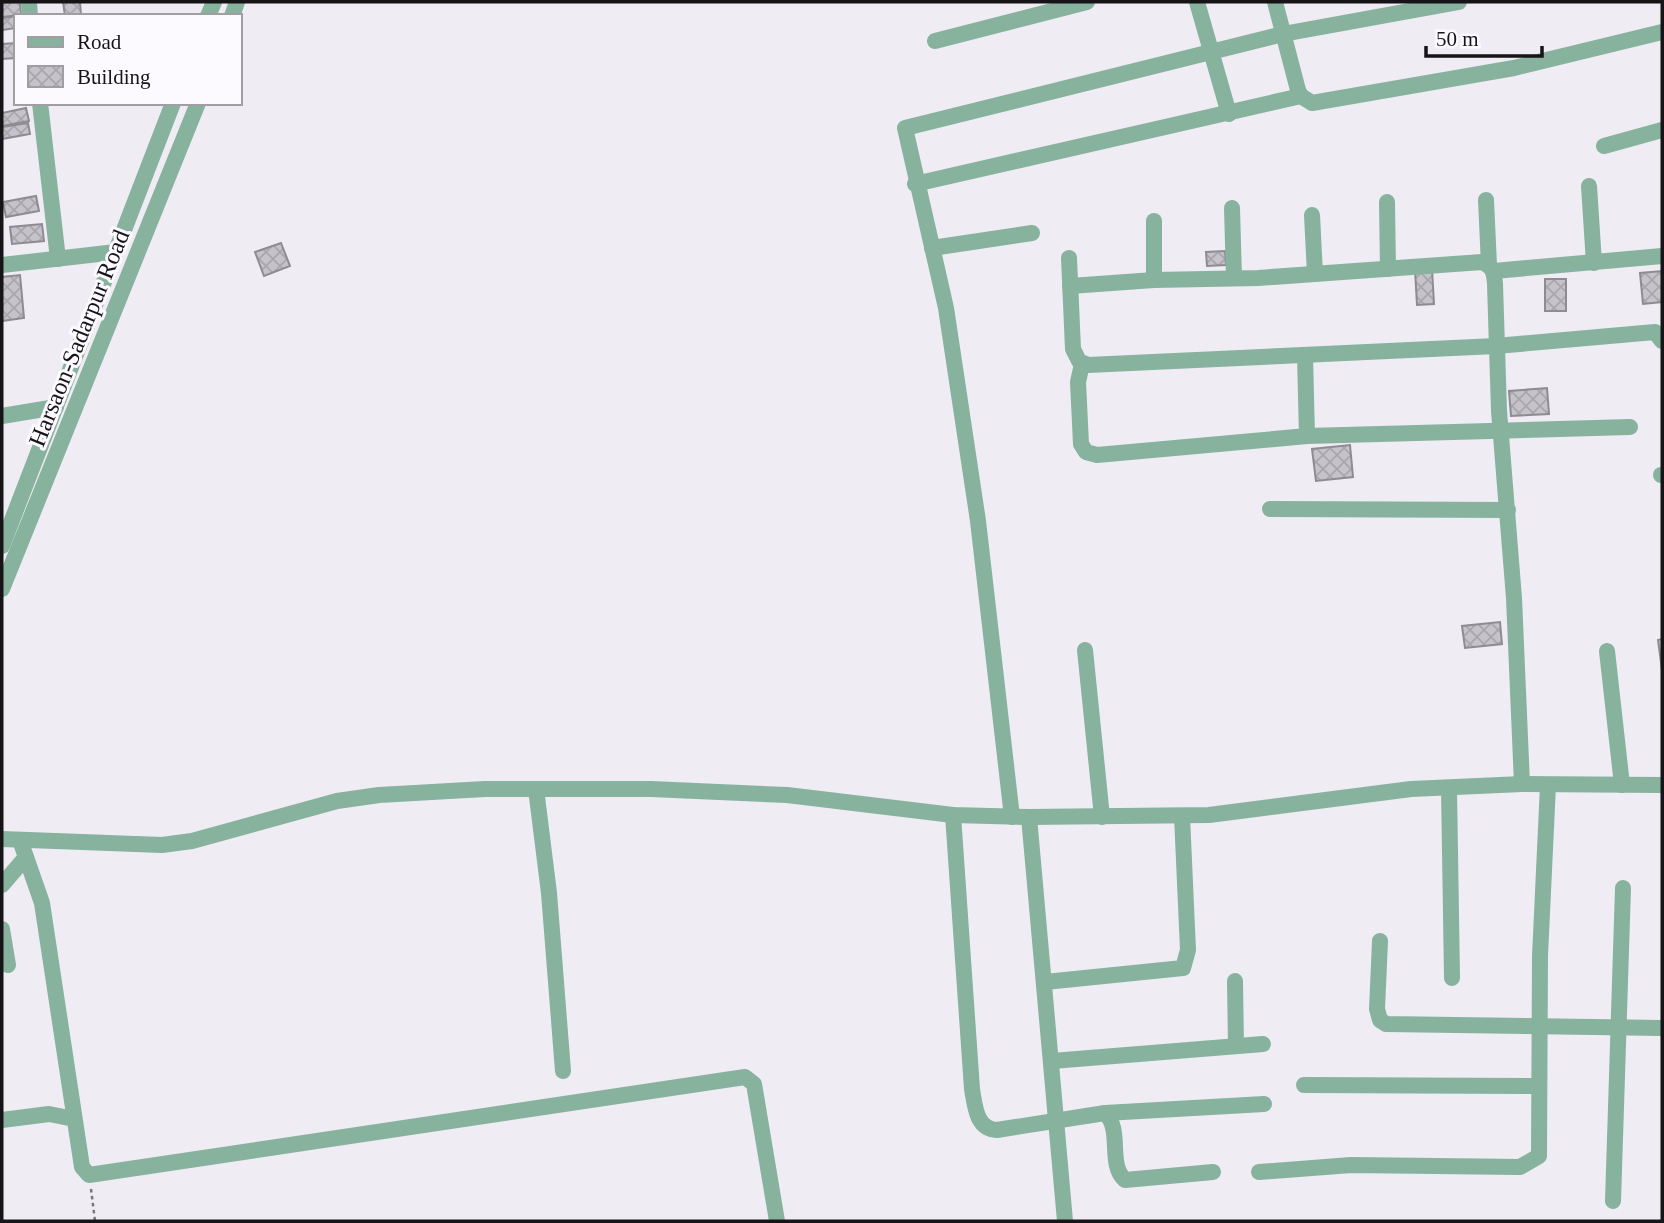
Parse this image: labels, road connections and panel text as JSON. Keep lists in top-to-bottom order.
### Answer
{
  "streets": {
    "street": ["Harsaon-Sadarpur Road"]
  },
  "legend": ["Road", "Building"],
  "scale_bar": "50 m"
}
